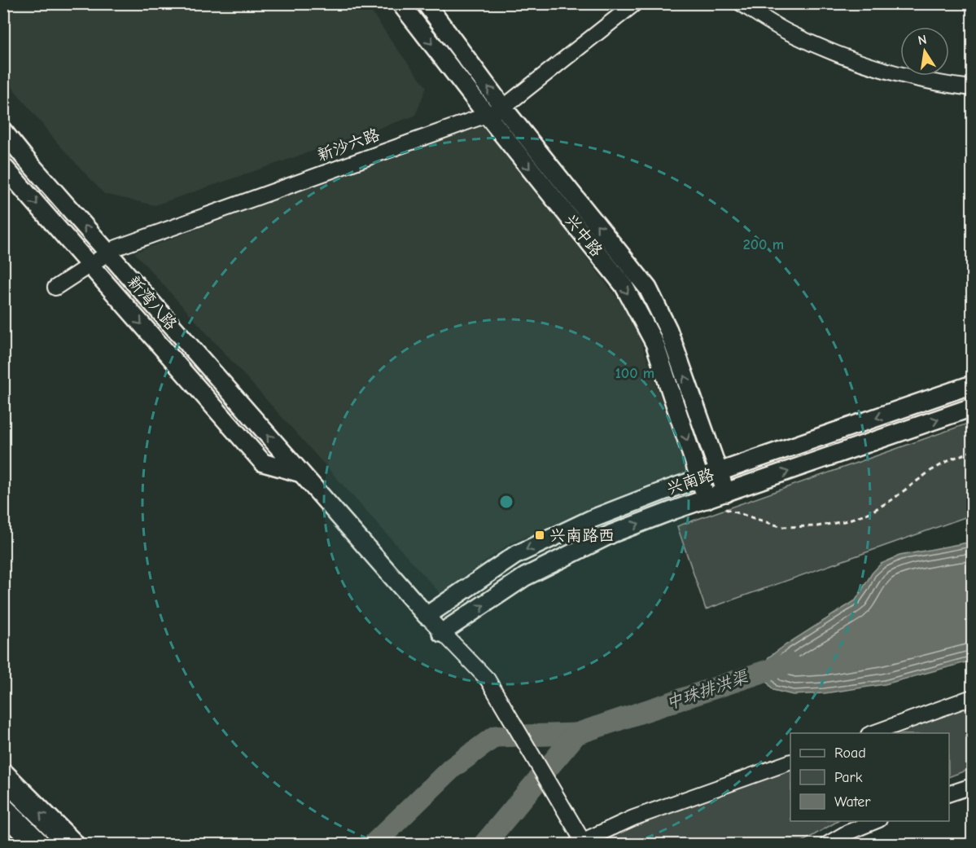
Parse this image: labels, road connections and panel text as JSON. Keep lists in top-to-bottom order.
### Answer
{
  "streets": {
    "street": [
      "新沙六路",
      "兴中路",
      "新湾八路",
      "兴南路"
    ]
  },
  "crossings": [
    ["新沙六路", "兴中路"],
    ["新沙六路", "新湾八路"],
    ["兴中路", "兴南路"],
    ["新湾八路", "兴南路"]
  ],
  "water": ["中珠排洪渠"],
  "places": {
    "transit": ["兴南路西"]
  },
  "legend": ["Road", "Park", "Water"],
  "north": "top",
  "rings": ["200 m", "100 m"]
}
